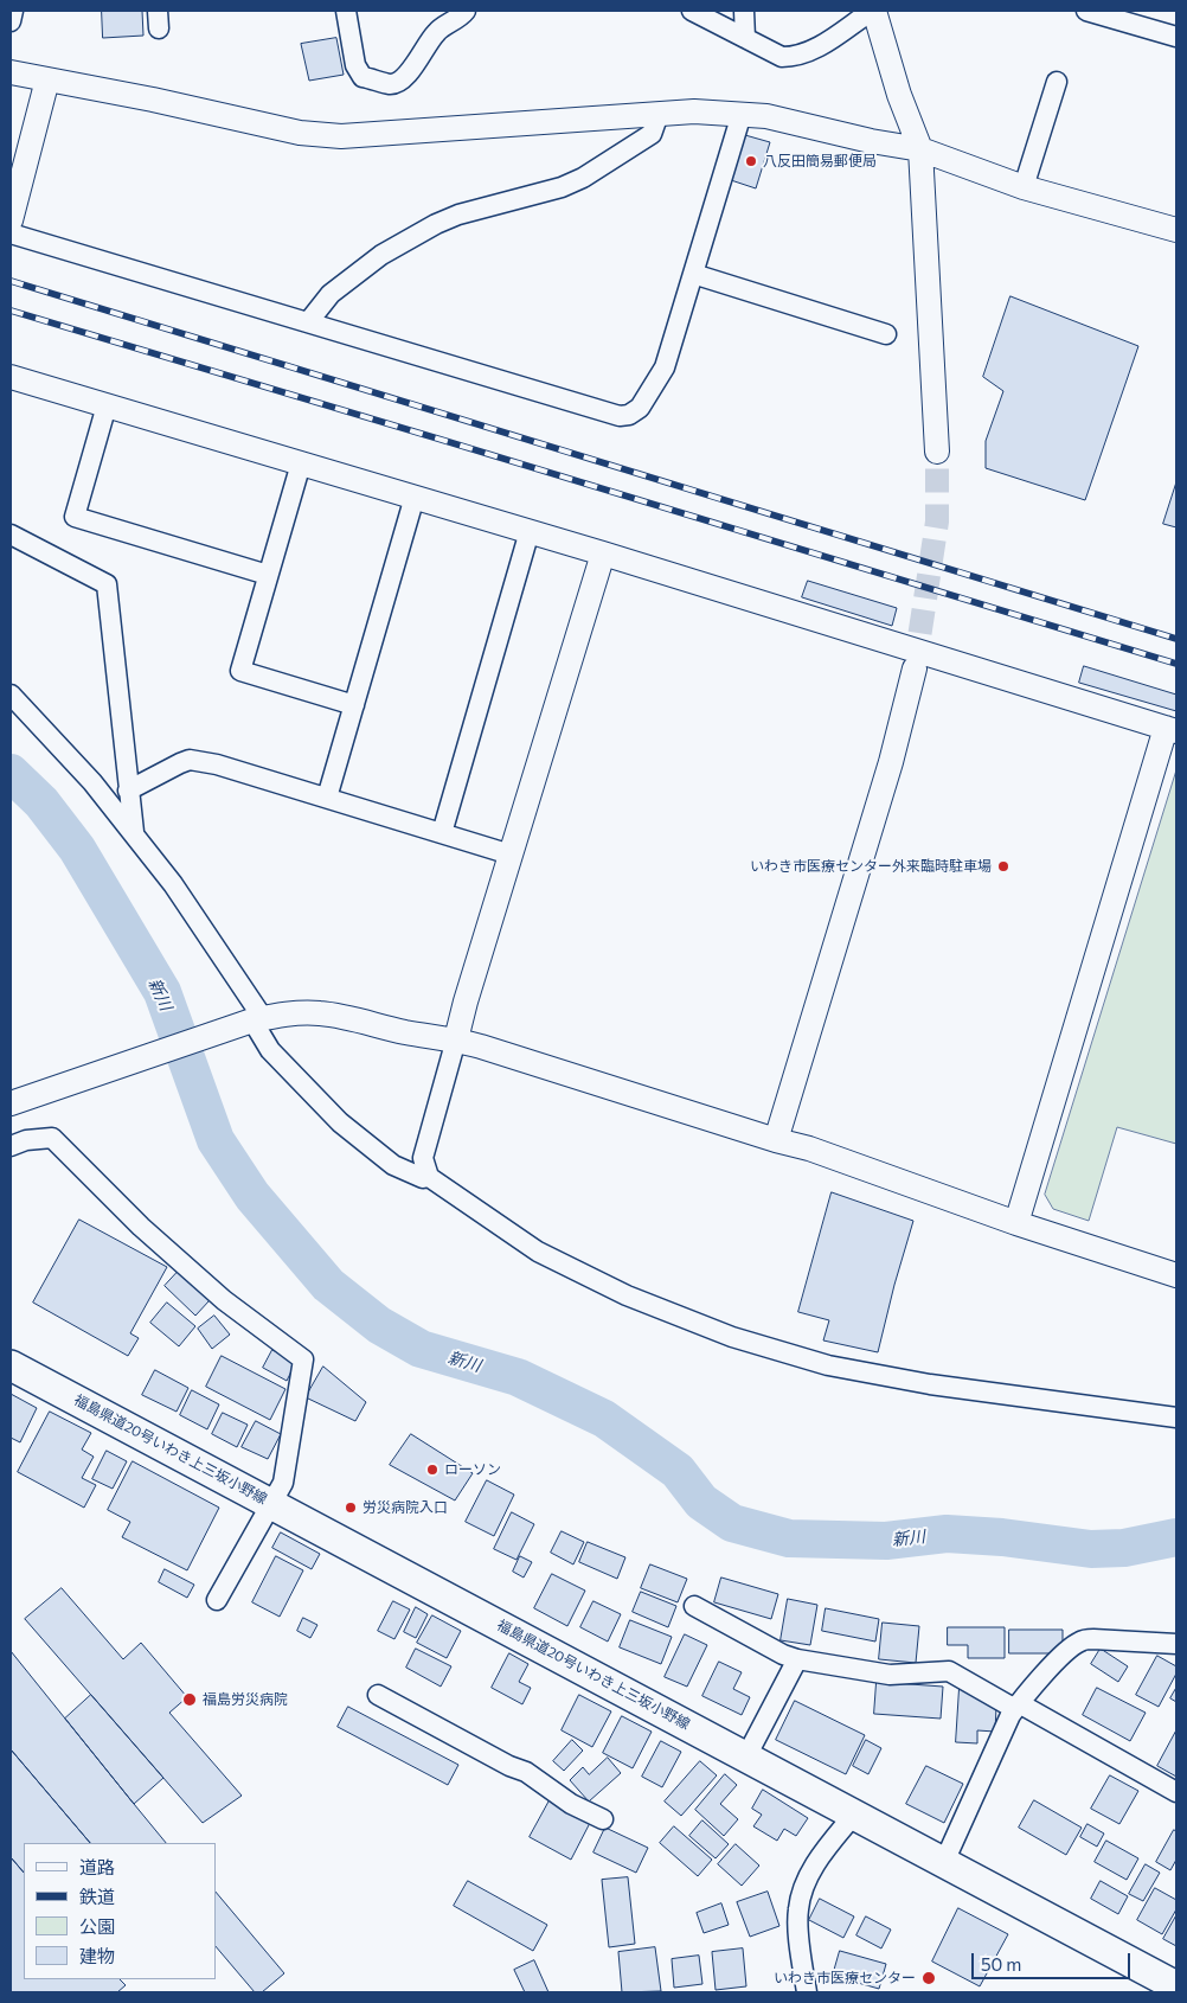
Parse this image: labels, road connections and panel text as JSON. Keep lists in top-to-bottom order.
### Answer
{
  "streets": {
    "main road": ["福島県道20号いわき上三坂小野線"]
  },
  "water": ["新川"],
  "places": [
    "八反田簡易郵便局",
    "いわき市医療センター外来臨時駐車場",
    "ローソン",
    "労災病院入口",
    "福島労災病院",
    "いわき市医療センター"
  ],
  "legend": [
    "道路",
    "鉄道",
    "公園",
    "建物"
  ],
  "scale_bar": "50 m"
}
